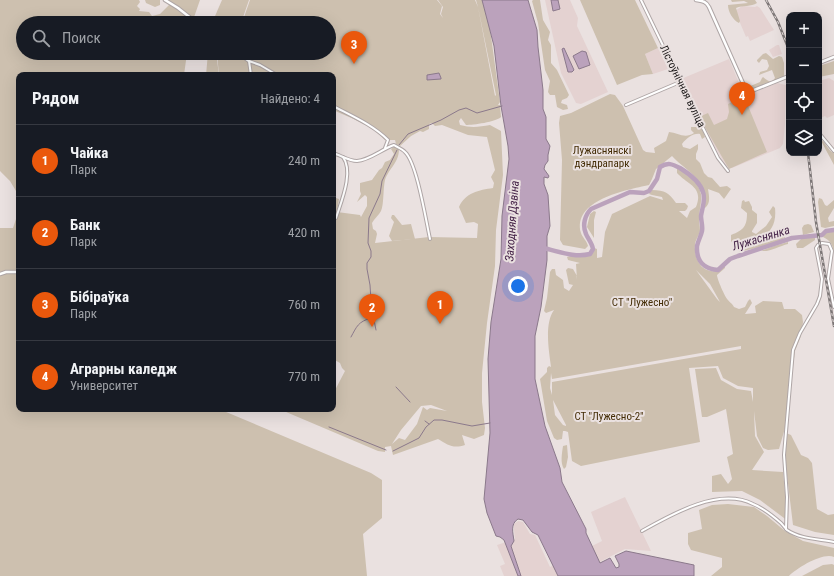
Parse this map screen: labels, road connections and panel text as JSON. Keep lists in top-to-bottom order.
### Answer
{
  "streets": {
    "street": ["Лістоўнічная вуліца"]
  },
  "water": ["Заходняя Дзвіна", "Лужаснянка"],
  "parks": ["Лужаснянскі дэндрапарк", "СТ \"Лужесно\"", "СТ \"Лужесно-2\""],
  "page": {
    "map_buttons": ["+", "−"],
    "search": "Поиск",
    "pins": [
      "3",
      "4",
      "1",
      "2"
    ],
    "heading": ["Рядом", "Найдено: 4"],
    "list": [
      {
        "mark": "1",
        "name": "Чайка",
        "note": "Парк",
        "value": "240 m"
      },
      {
        "mark": "2",
        "name": "Банк",
        "note": "Парк",
        "value": "420 m"
      },
      {
        "mark": "3",
        "name": "Бібіраўка",
        "note": "Парк",
        "value": "760 m"
      },
      {
        "mark": "4",
        "name": "Аграрны каледж",
        "note": "Университет",
        "value": "770 m"
      }
    ]
  }
}
